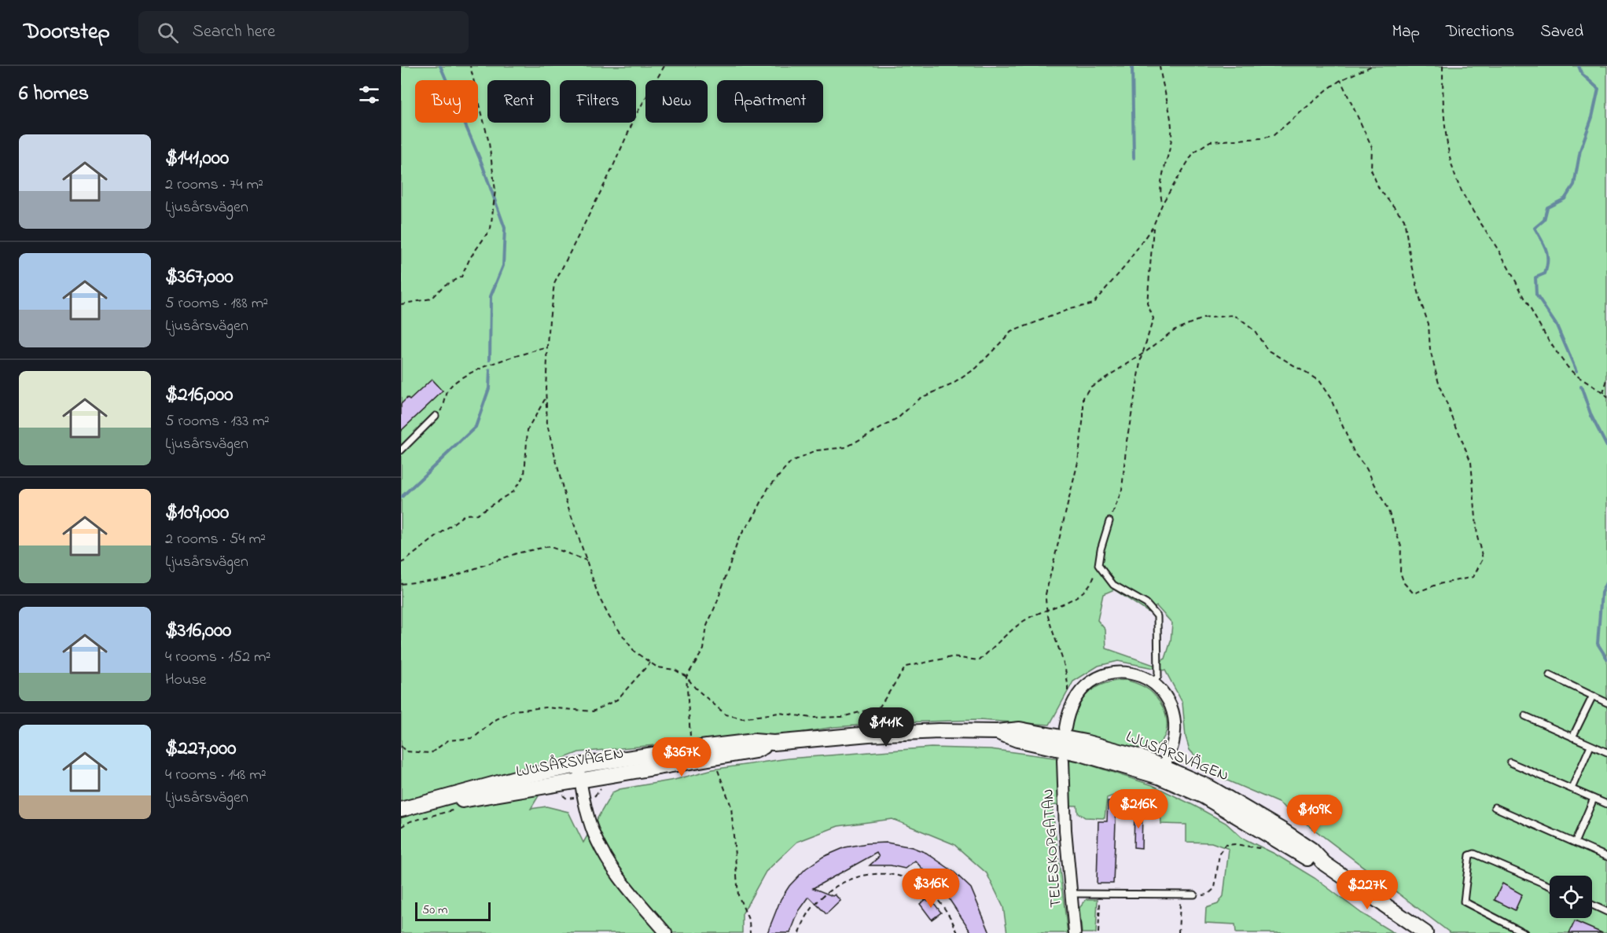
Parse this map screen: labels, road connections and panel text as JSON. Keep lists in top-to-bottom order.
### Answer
{
  "streets": {
    "main road": ["LJUSÅRSVÄGEN"],
    "street": ["TELESKOPGATAN"]
  },
  "scale_bar": "50 m",
  "page": {
    "header": "Doorstep",
    "search": "Search here",
    "nav": ["Map", "Directions", "Saved"],
    "heading": "6 homes",
    "chip": [
      "Buy",
      "Rent",
      "Filters",
      "New",
      "Apartment"
    ],
    "list": [
      {
        "name": "$141,000",
        "note": "2 rooms · 74 m² · Ljusårsvägen"
      },
      {
        "name": "$367,000",
        "note": "5 rooms · 188 m² · Ljusårsvägen"
      },
      {
        "name": "$216,000",
        "note": "5 rooms · 133 m² · Ljusårsvägen"
      },
      {
        "name": "$109,000",
        "note": "2 rooms · 54 m² · Ljusårsvägen"
      },
      {
        "name": "$316,000",
        "note": "4 rooms · 152 m² · House"
      },
      {
        "name": "$227,000",
        "note": "4 rooms · 148 m² · Ljusårsvägen"
      }
    ],
    "price": [
      "$141K",
      "$367K",
      "$216K",
      "$109K",
      "$316K",
      "$227K"
    ],
    "scale": "50 m"
  }
}
